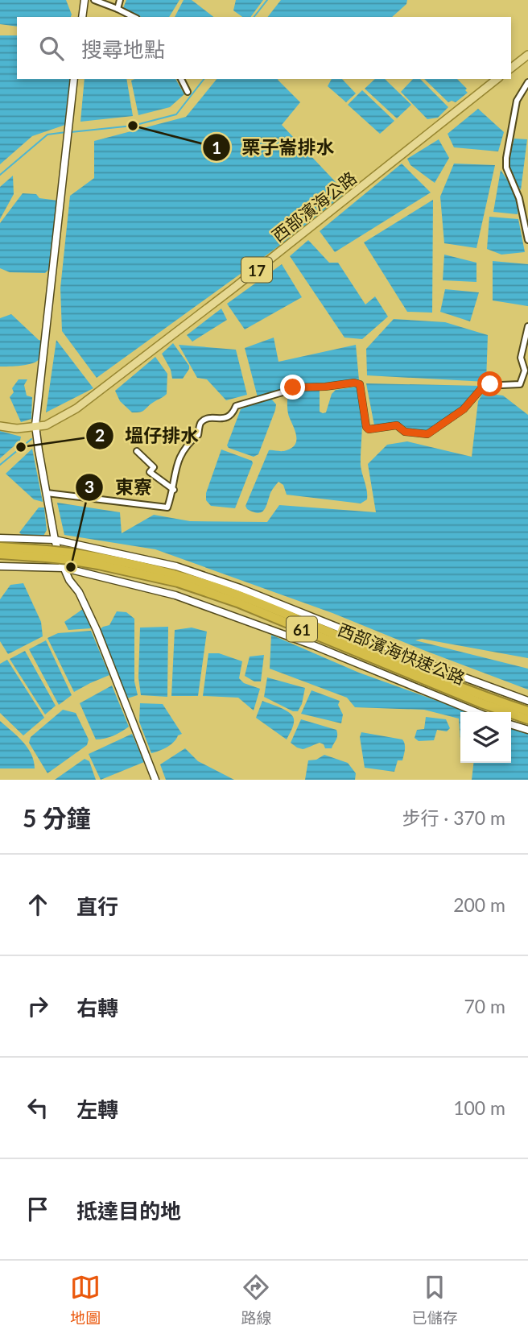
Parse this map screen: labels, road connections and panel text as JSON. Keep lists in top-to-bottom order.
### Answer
{
  "streets": {
    "highway": ["61", "西部濱海快速公路"],
    "main road": ["西部濱海公路", "17"]
  },
  "crossings": [
    ["61", "西部濱海快速公路"]
  ],
  "places": ["栗子崙排水", "塭仔排水", "東寮"],
  "page": {
    "search": "搜尋地點",
    "heading": ["5 分鐘", "步行 · 370 m"],
    "list": [
      ["直行", "200 m"],
      ["右轉", "70 m"],
      ["左轉", "100 m"],
      "抵達目的地"
    ],
    "nav": ["地圖", "路線", "已儲存"]
  }
}
